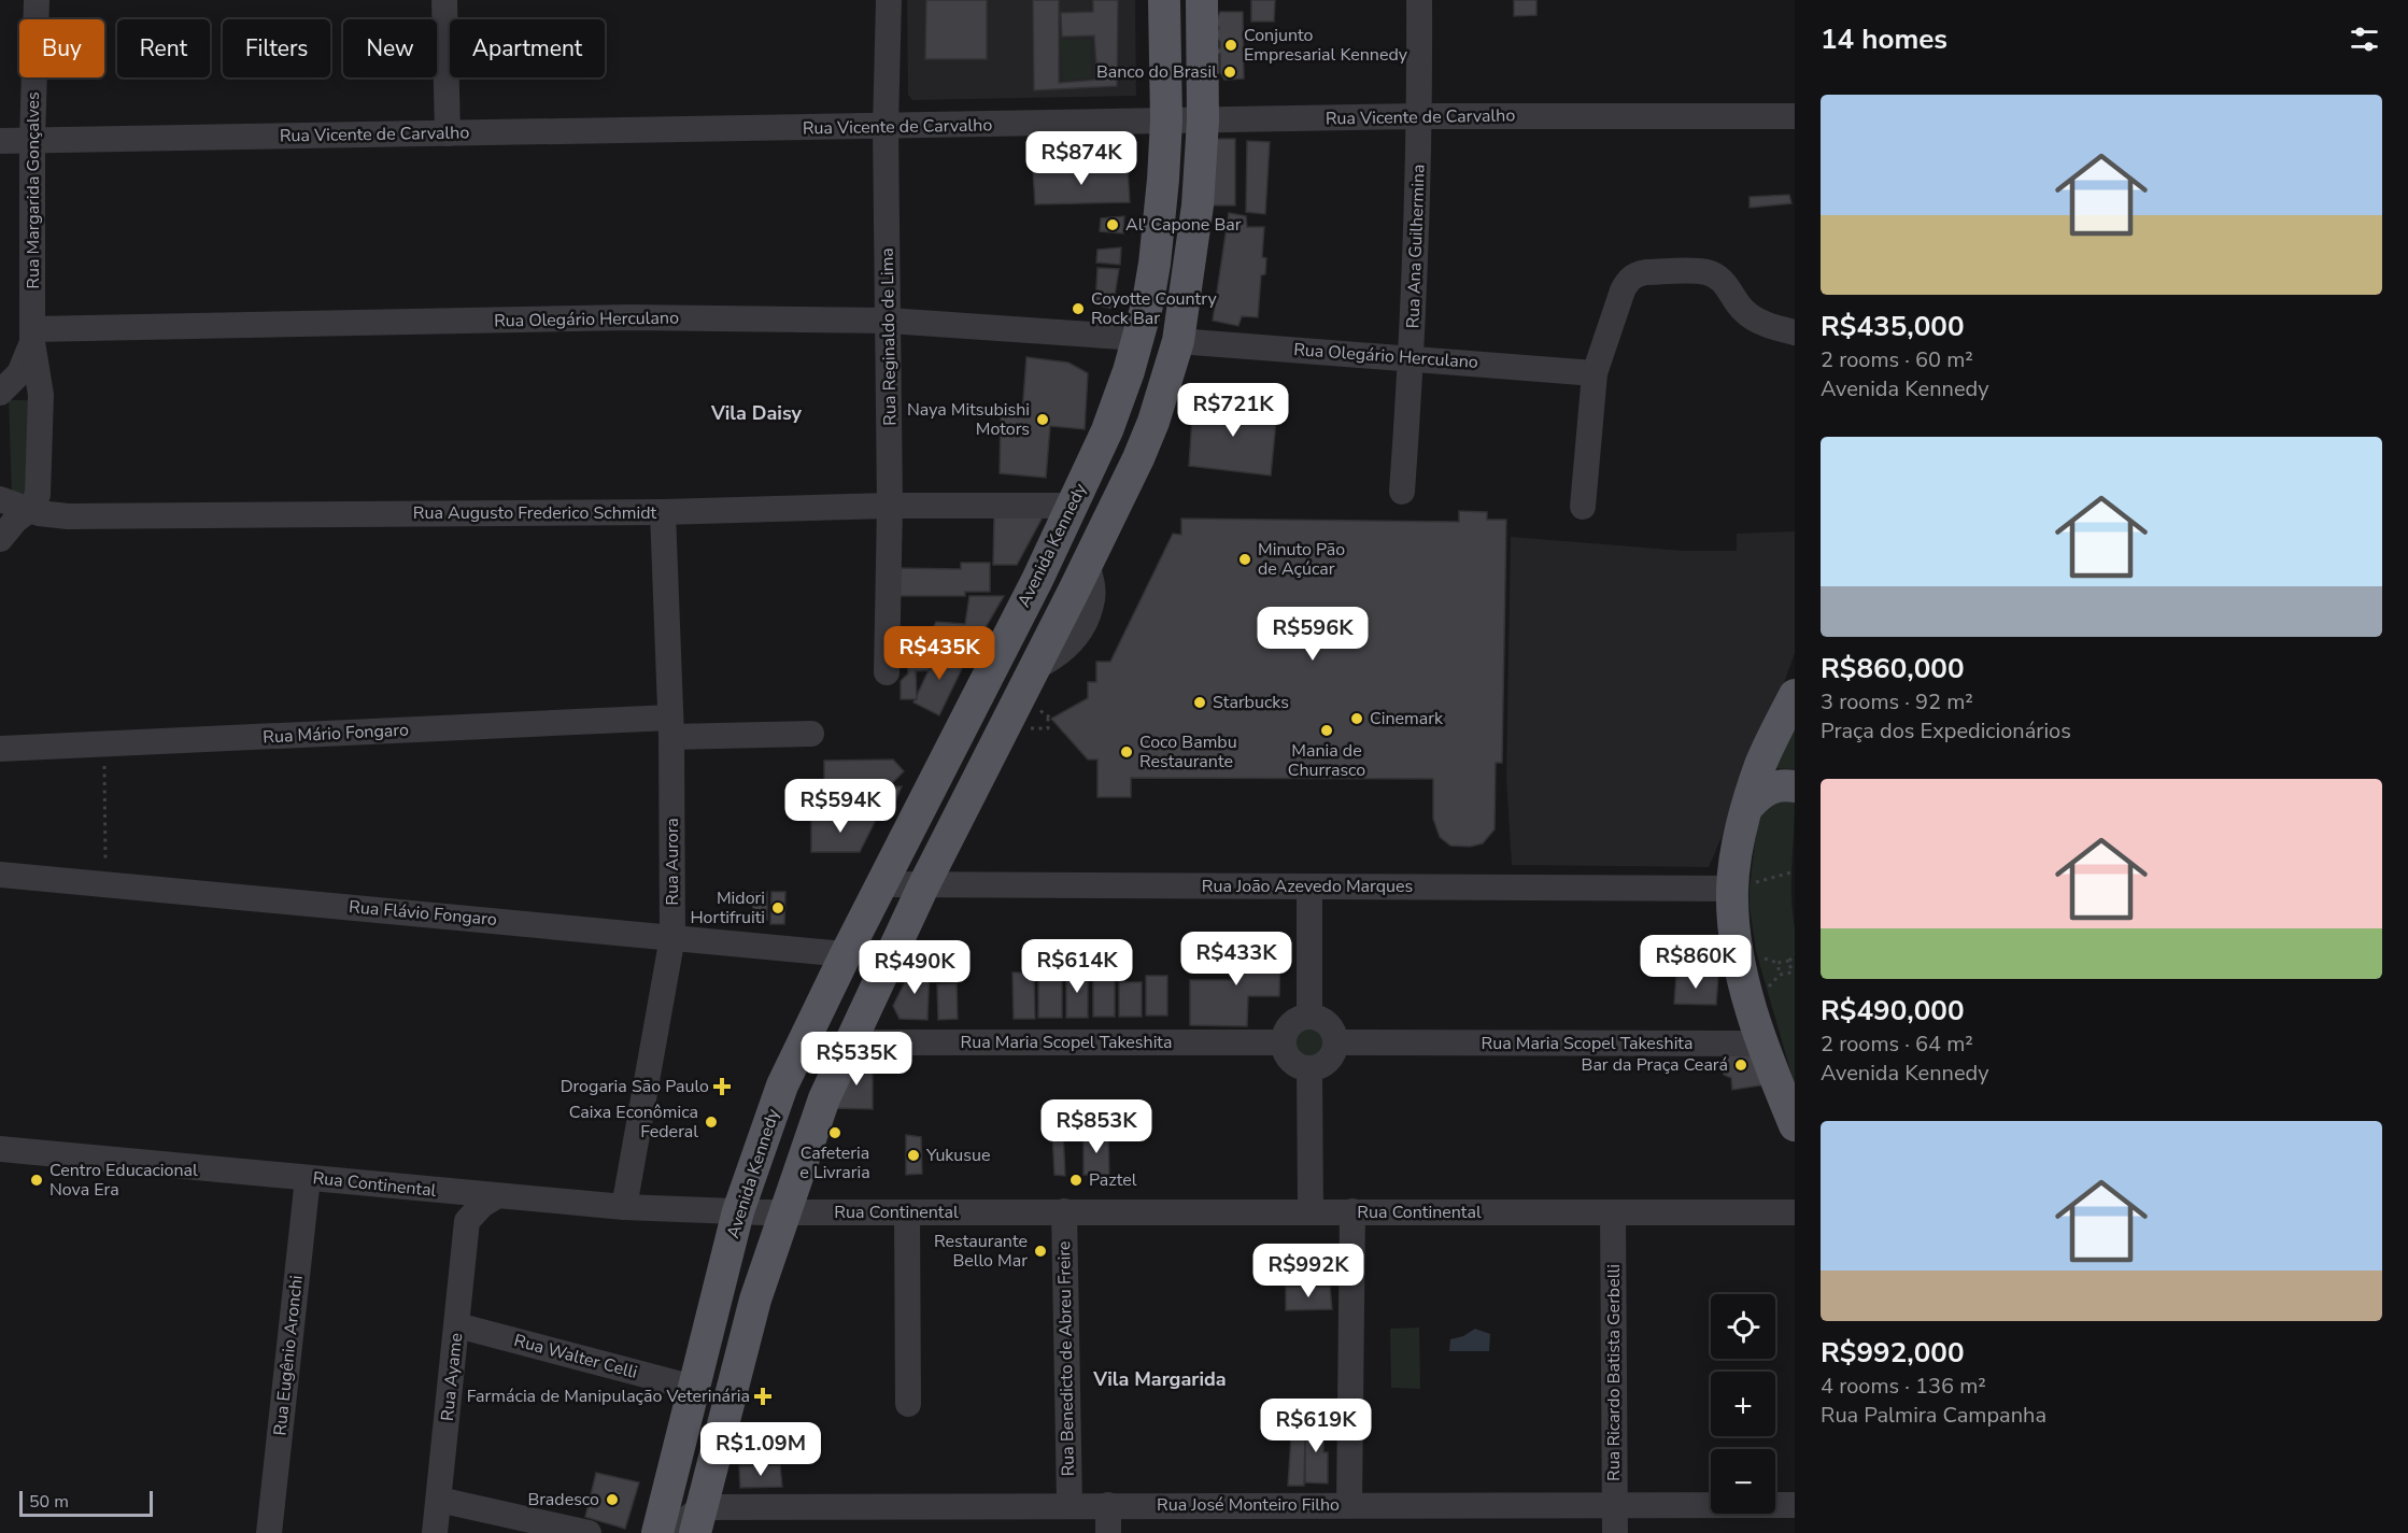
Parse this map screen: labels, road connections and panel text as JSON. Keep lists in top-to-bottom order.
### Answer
{
  "streets": {
    "main road": ["Avenida Kennedy"],
    "street": [
      "Rua Vicente de Carvalho",
      "Rua Margarida Gonçalves",
      "Rua Ana Guilhermina",
      "Rua Olegário Herculano",
      "Rua Reginaldo de Lima",
      "Rua Augusto Frederico Schmidt",
      "Rua Mário Fongaro",
      "Rua Aurora",
      "Rua João Azevedo Marques",
      "Rua Flávio Fongaro",
      "Rua Maria Scopel Takeshita",
      "Rua Continental",
      "Rua Eugênio Aronchi",
      "Rua Walter Celli",
      "Rua Benedicto de Abreu Freire",
      "Rua Ricardo Batista Gerbelli",
      "Rua Ayame",
      "Rua José Monteiro Filho"
    ]
  },
  "crossings": [
    ["Rua Vicente de Carvalho", "Rua Margarida Gonçalves"],
    ["Rua Vicente de Carvalho", "Rua Ana Guilhermina"],
    ["Rua Vicente de Carvalho", "Rua Reginaldo de Lima"],
    ["Rua Vicente de Carvalho", "Avenida Kennedy"],
    ["Rua Margarida Gonçalves", "Rua Olegário Herculano"],
    ["Rua Margarida Gonçalves", "Rua Augusto Frederico Schmidt"],
    ["Rua Ana Guilhermina", "Rua Olegário Herculano"],
    ["Rua Olegário Herculano", "Rua Reginaldo de Lima"],
    ["Rua Olegário Herculano", "Avenida Kennedy"],
    ["Rua Reginaldo de Lima", "Rua Augusto Frederico Schmidt"],
    ["Rua Augusto Frederico Schmidt", "Avenida Kennedy"],
    ["Rua Augusto Frederico Schmidt", "Rua Aurora"],
    ["Avenida Kennedy", "Rua João Azevedo Marques"],
    ["Avenida Kennedy", "Rua Flávio Fongaro"],
    ["Avenida Kennedy", "Rua Continental"],
    ["Avenida Kennedy", "Rua Walter Celli"],
    ["Rua Mário Fongaro", "Rua Aurora"],
    ["Rua Aurora", "Rua Flávio Fongaro"],
    ["Rua Aurora", "Rua Continental"],
    ["Rua Continental", "Rua Eugênio Aronchi"],
    ["Rua Continental", "Rua Benedicto de Abreu Freire"],
    ["Rua Continental", "Rua Ricardo Batista Gerbelli"],
    ["Rua Walter Celli", "Rua Ayame"],
    ["Rua Benedicto de Abreu Freire", "Rua José Monteiro Filho"],
    ["Rua Ricardo Batista Gerbelli", "Rua José Monteiro Filho"]
  ],
  "districts": ["Vila Daisy", "Vila Margarida"],
  "places": {
    "other": [
      "Conjunto Empresarial Kennedy",
      "Banco do Brasil",
      "Al' Capone Bar",
      "Coyotte Country Rock Bar",
      "Naya Mitsubishi Motors",
      "Minuto Pão de Açúcar",
      "Starbucks",
      "Cinemark",
      "Mania de Churrasco",
      "Coco Bambu Restaurante",
      "Midori Hortifruiti",
      "Bar da Praça Ceará",
      "Caixa Econômica Federal",
      "Cafeteria e Livraria",
      "Yukusue",
      "Centro Educacional Nova Era",
      "Paztel",
      "Restaurante Bello Mar",
      "Bradesco"
    ],
    "health": ["Drogaria São Paulo", "Farmácia de Manipulação Veterinária"]
  },
  "scale_bar": "50 m",
  "page": {
    "heading": "14 homes",
    "chip": [
      "Buy",
      "Rent",
      "Filters",
      "New",
      "Apartment"
    ],
    "list": [
      {
        "name": "R$435,000",
        "note": "2 rooms · 60 m² · Avenida Kennedy"
      },
      {
        "name": "R$860,000",
        "note": "3 rooms · 92 m² · Praça dos Expedicionários"
      },
      {
        "name": "R$490,000",
        "note": "2 rooms · 64 m² · Avenida Kennedy"
      },
      {
        "name": "R$992,000",
        "note": "4 rooms · 136 m² · Rua Palmira Campanha"
      }
    ],
    "price": [
      "R$874K",
      "R$721K",
      "R$596K",
      "R$435K",
      "R$594K",
      "R$433K",
      "R$860K",
      "R$614K",
      "R$490K",
      "R$535K",
      "R$853K",
      "R$992K",
      "R$619K",
      "R$1.09M"
    ],
    "map_buttons": ["+", "−"],
    "scale": "50 m"
  }
}
